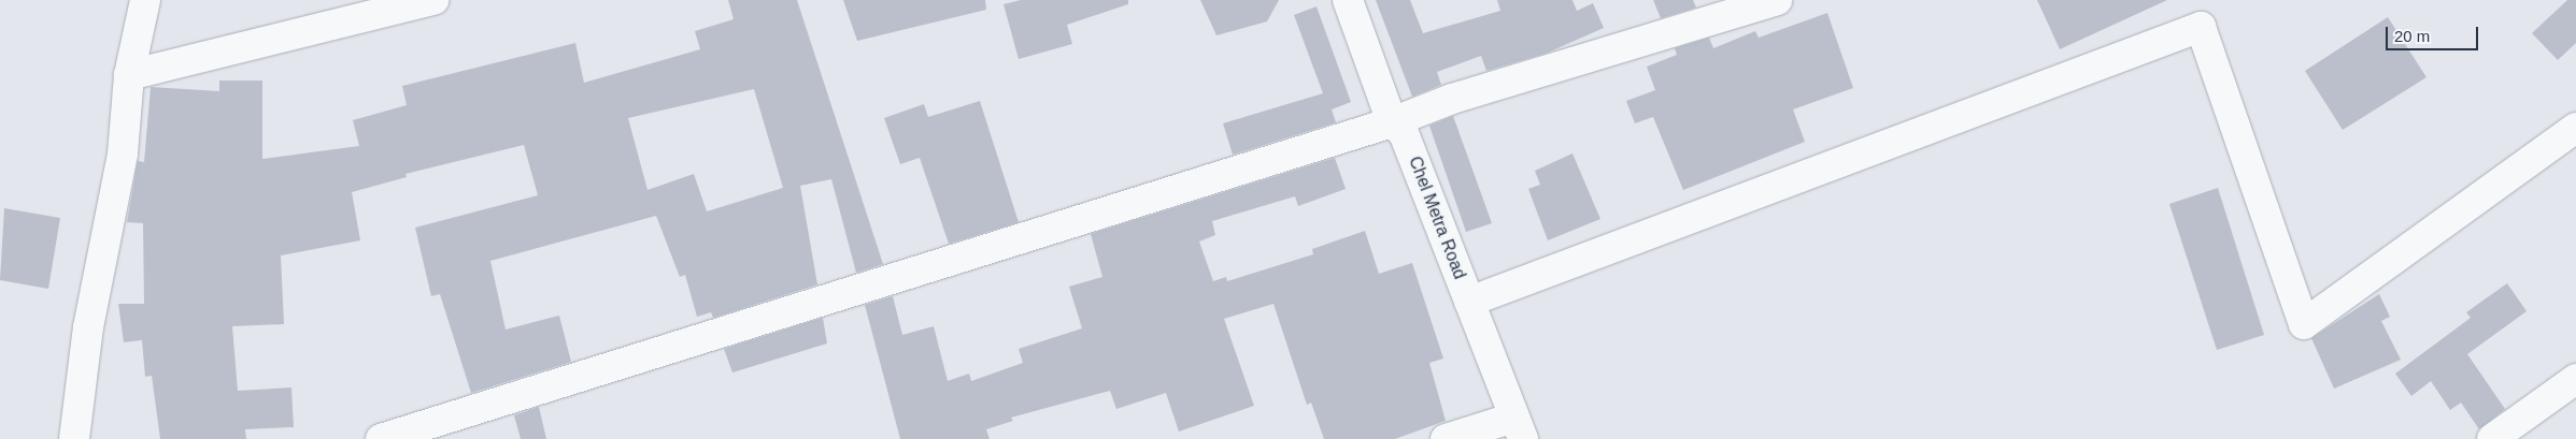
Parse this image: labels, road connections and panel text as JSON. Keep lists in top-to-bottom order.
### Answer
{
  "streets": {
    "street": ["Chel Metra Road"]
  },
  "scale_bar": "20 m"
}
